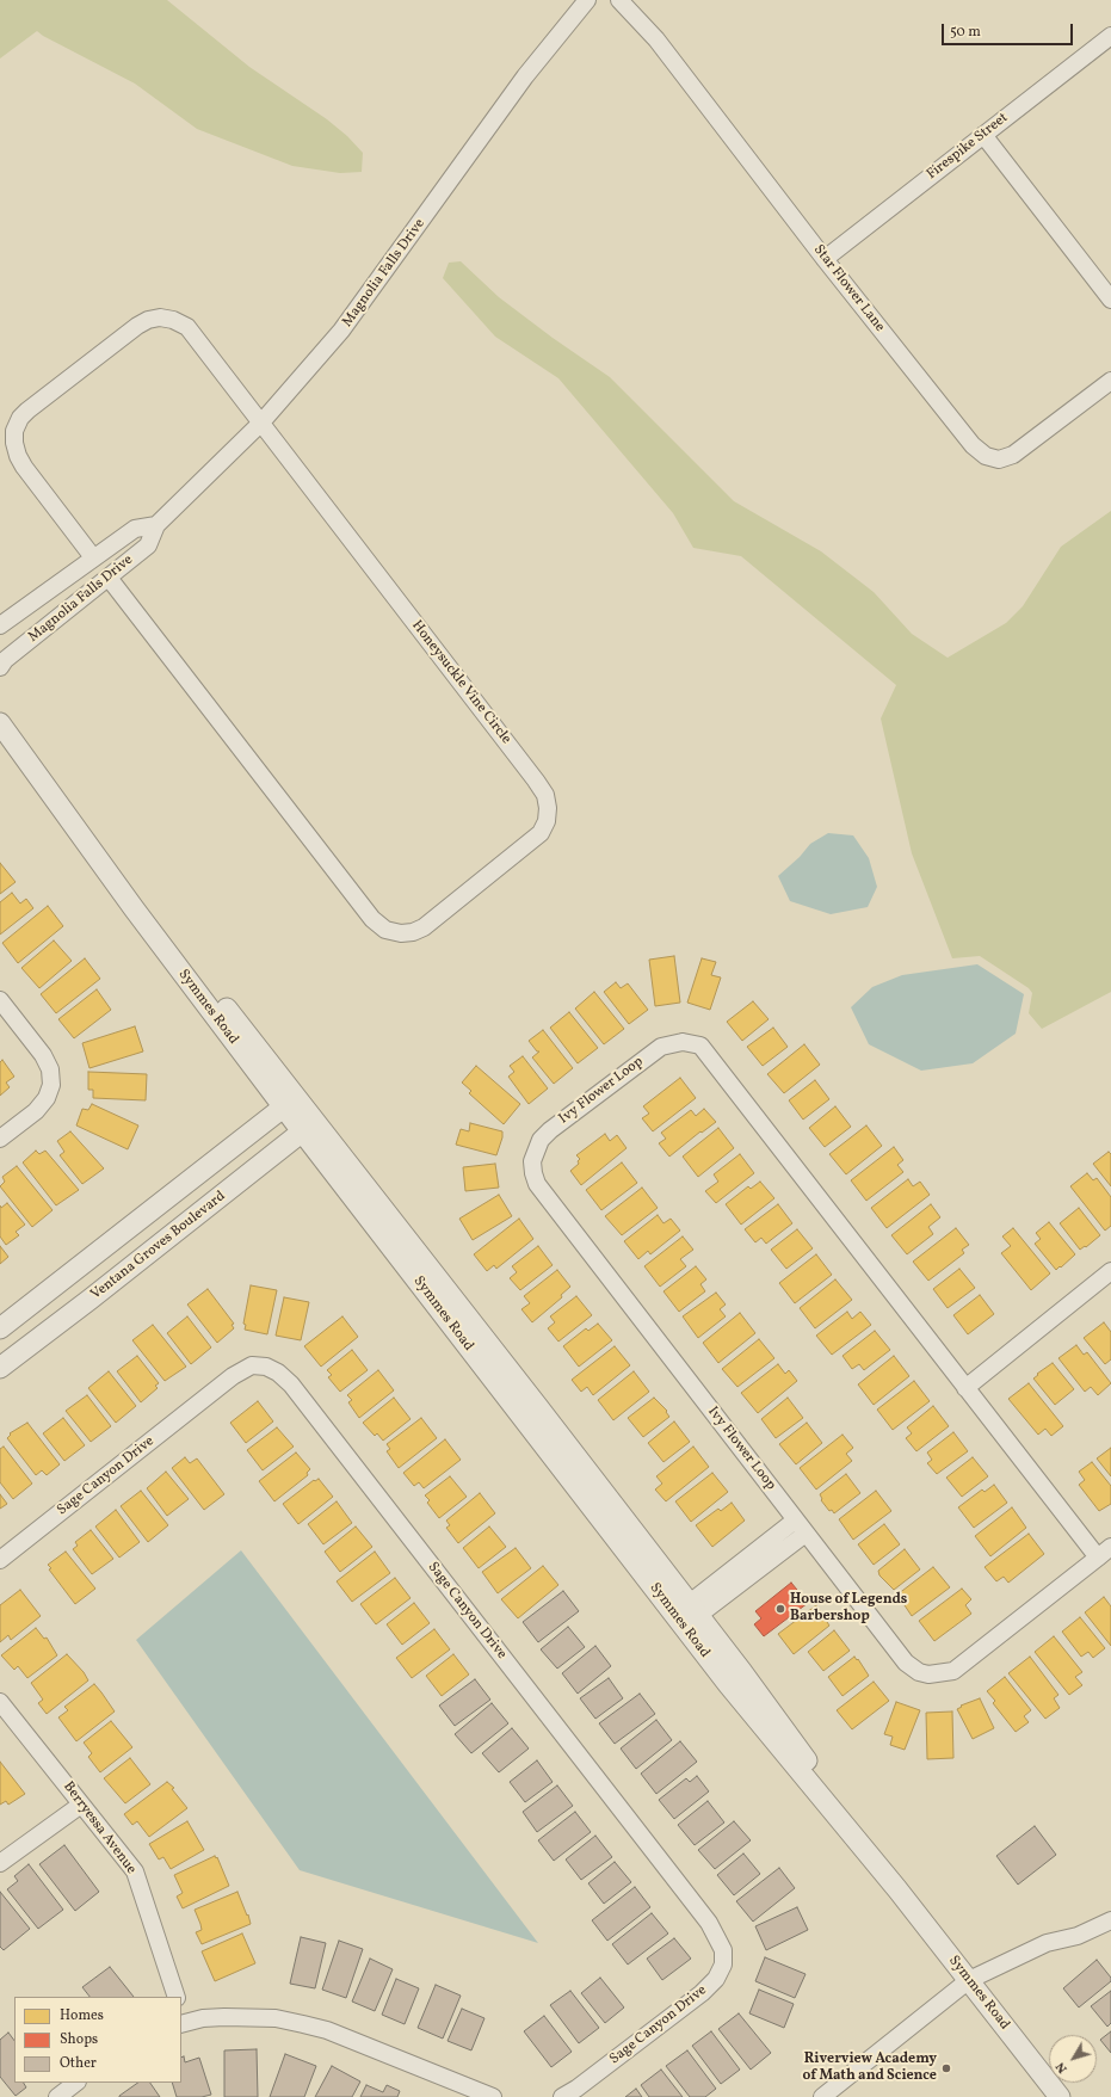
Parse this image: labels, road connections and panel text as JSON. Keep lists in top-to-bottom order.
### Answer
{
  "streets": {
    "street": [
      "Firespike Street",
      "Magnolia Falls Drive",
      "Star Flower Lane",
      "Honeysuckle Vine Circle",
      "Symmes Road",
      "Ivy Flower Loop",
      "Ventana Groves Boulevard",
      "Sage Canyon Drive",
      "Berryessa Avenue"
    ]
  },
  "crossings": [
    ["Firespike Street", "Star Flower Lane"],
    ["Magnolia Falls Drive", "Honeysuckle Vine Circle"],
    ["Symmes Road", "Ventana Groves Boulevard"]
  ],
  "places": ["House of Legends Barbershop", "Riverview Academy of Math and Science"],
  "legend": ["Homes", "Shops", "Other"],
  "scale_bar": "50 m",
  "north": "bottom left"
}
